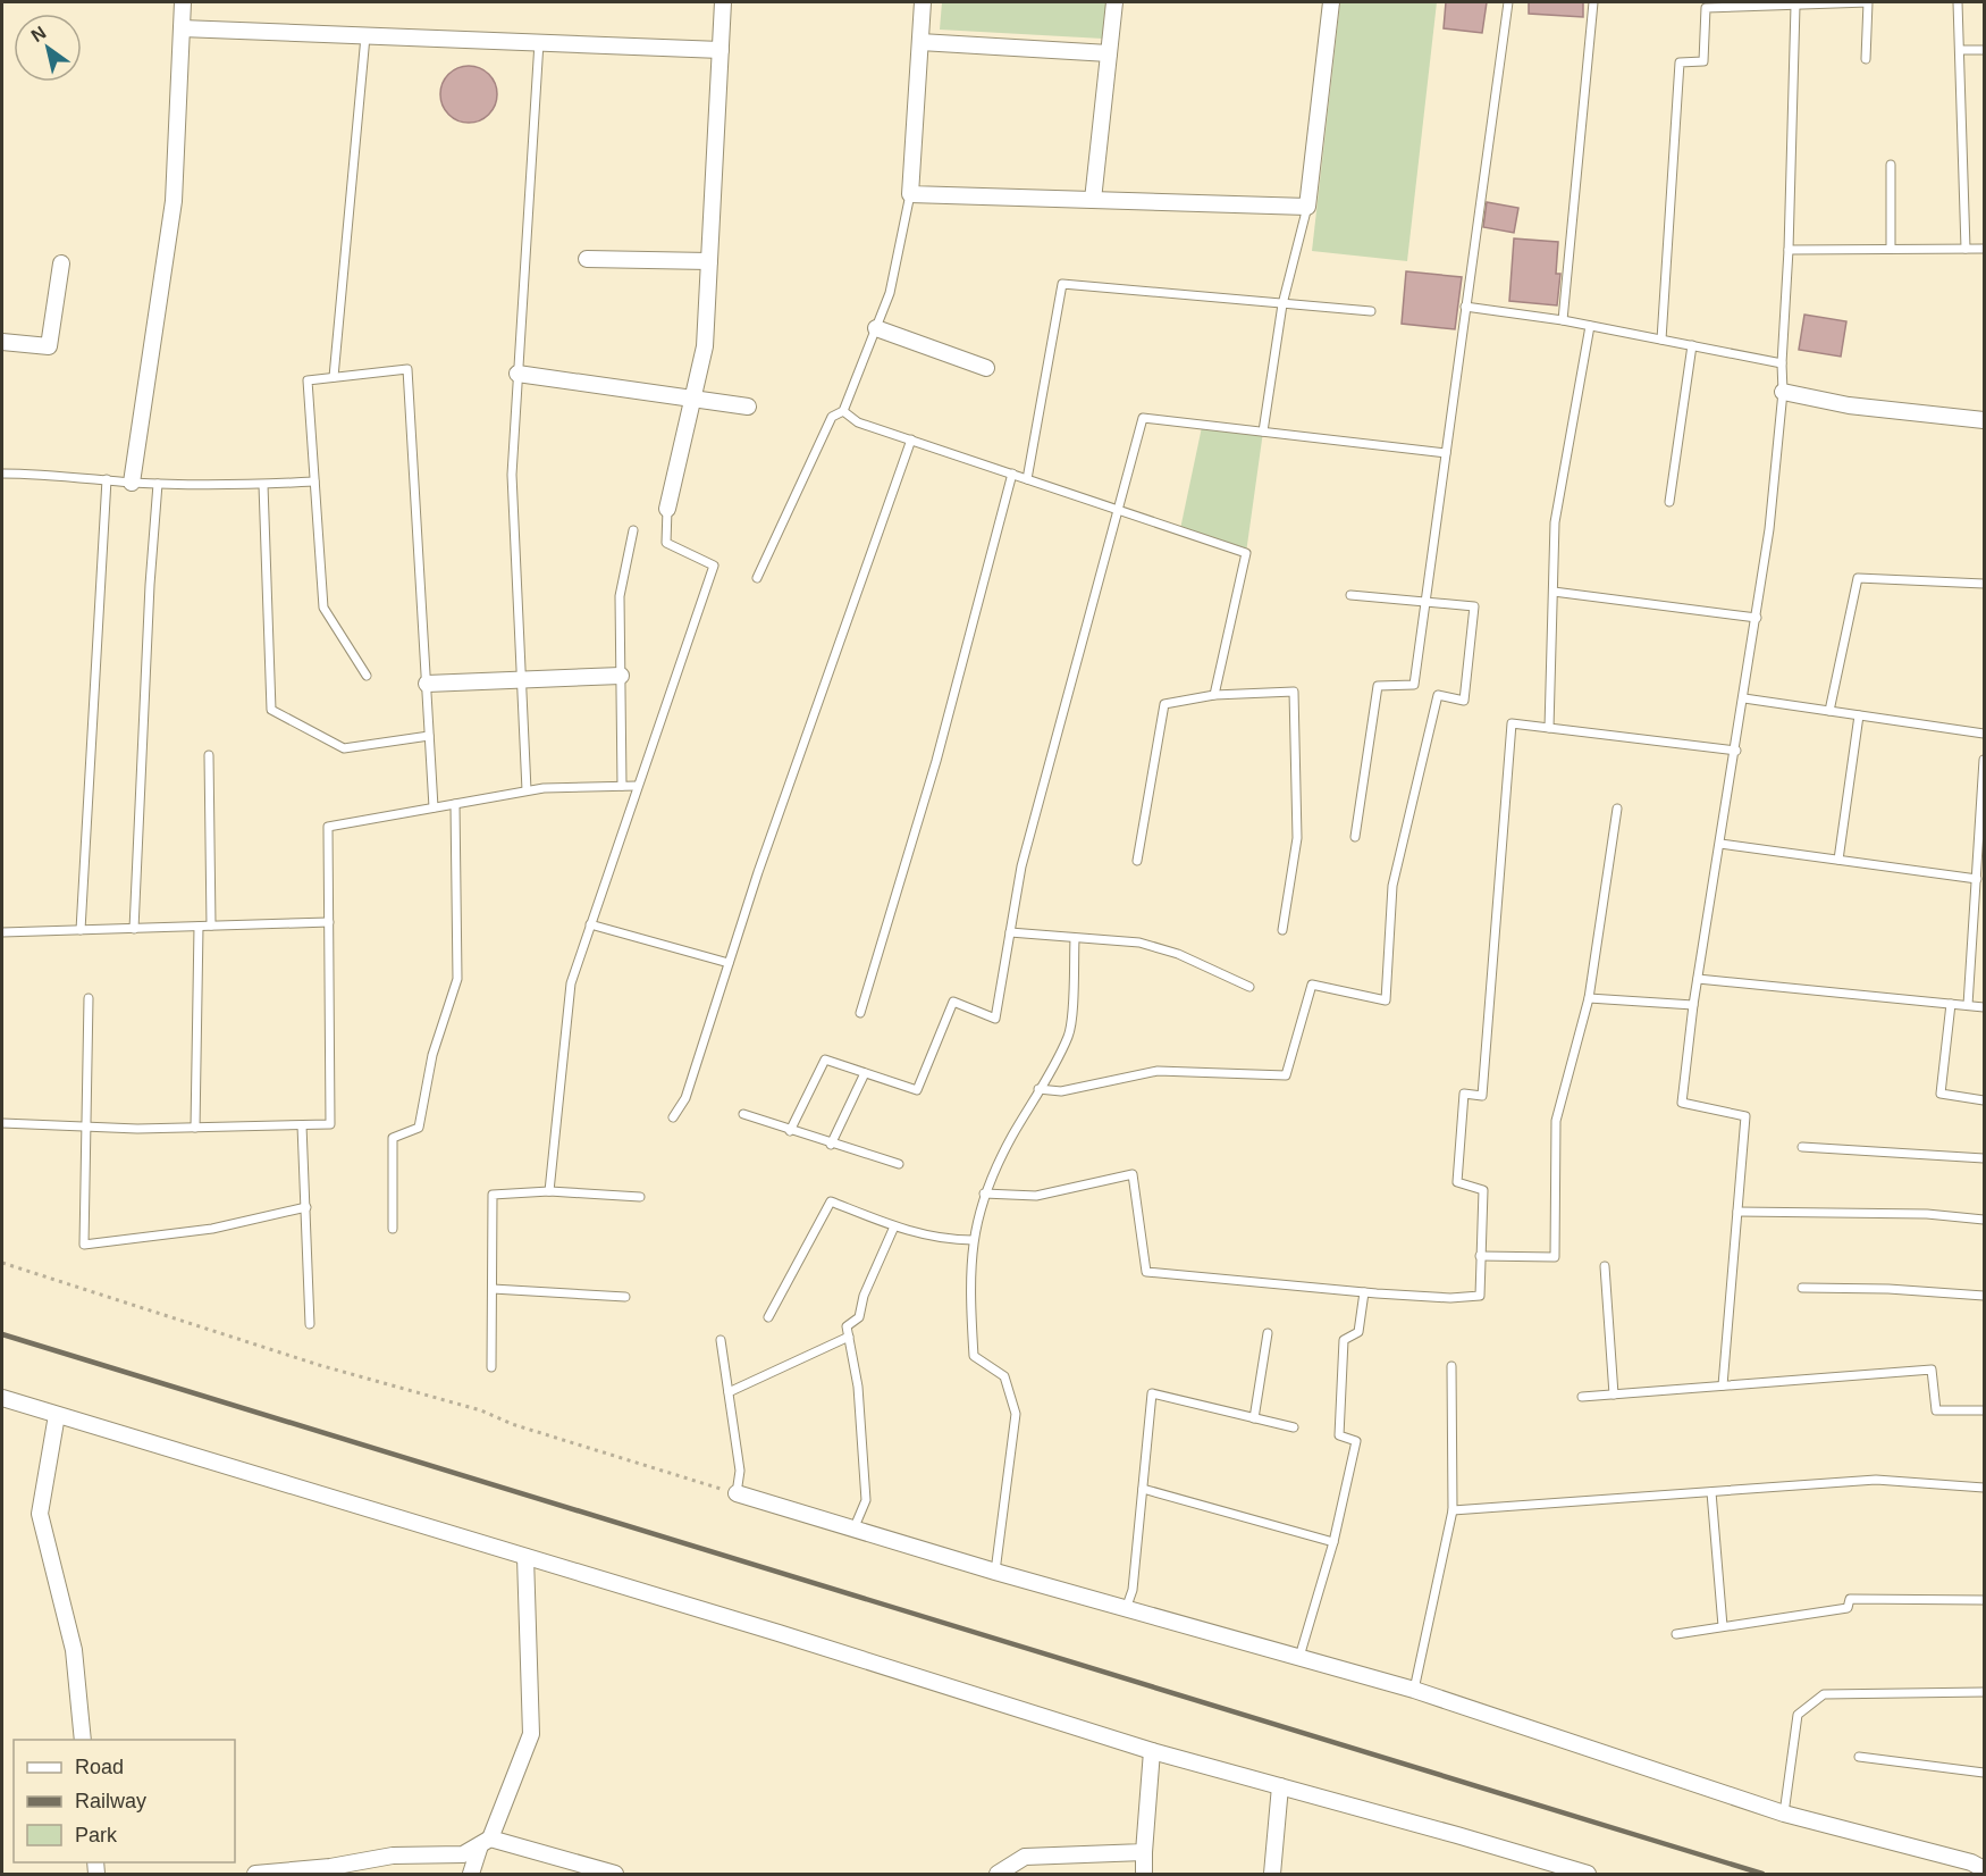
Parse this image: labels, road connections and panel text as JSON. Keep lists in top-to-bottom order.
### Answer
{
  "legend": ["Road", "Railway", "Park"],
  "north": "top left"
}
